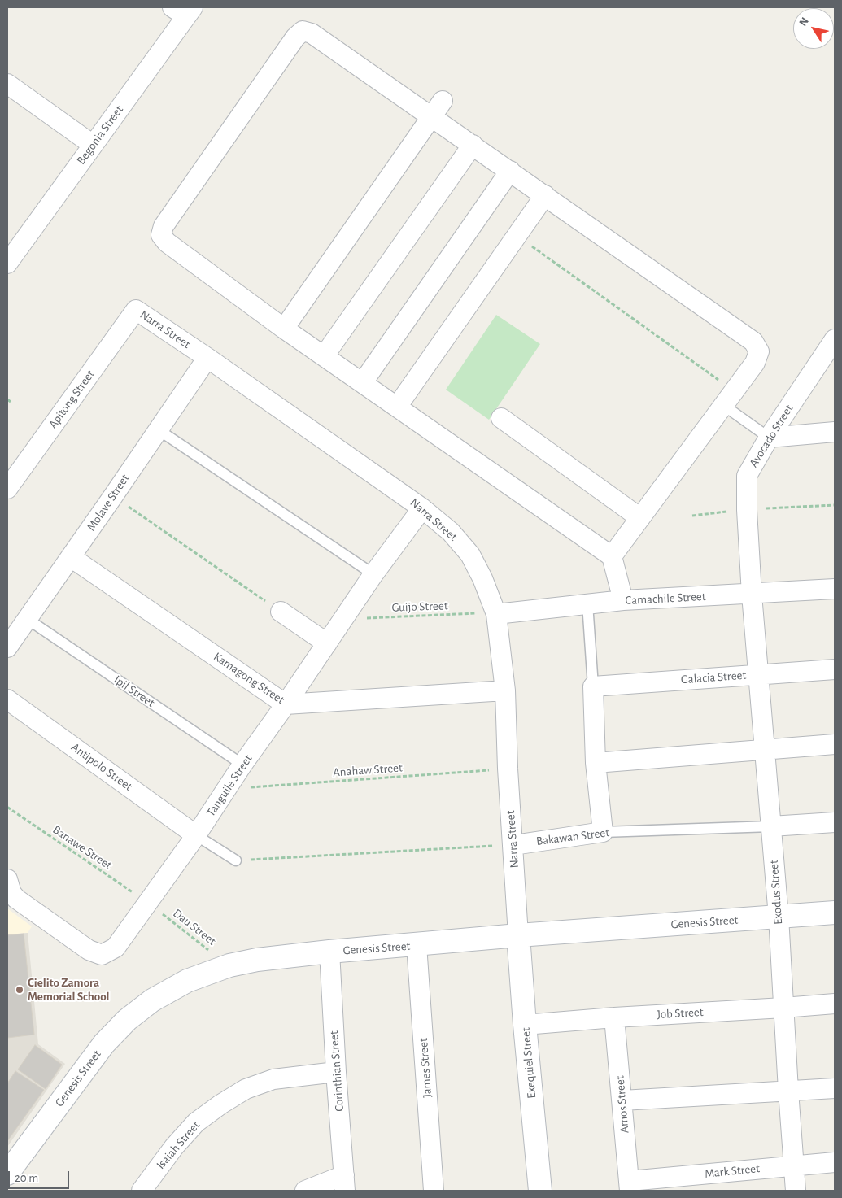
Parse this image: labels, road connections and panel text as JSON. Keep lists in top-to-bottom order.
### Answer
{
  "streets": {
    "street": [
      "Begonia Street",
      "Narra Street",
      "Apitong Street",
      "Avocado Street",
      "Molave Street",
      "Camachile Street",
      "Galacia Street",
      "Kamagong Street",
      "Antipolo Street",
      "Tanguile Street",
      "Bakawan Street",
      "Exodus Street",
      "Genesis Street",
      "Job Street",
      "Exequiel Street",
      "James Street",
      "Corinthian Street",
      "Amos Street",
      "Isaiah Street",
      "Mark Street"
    ],
    "lane": ["Ipil Street"],
    "path": [
      "Guijo Street",
      "Anahaw Street",
      "Banawe Street",
      "Dau Street"
    ]
  },
  "crossings": [
    ["Narra Street", "Apitong Street"],
    ["Narra Street", "Molave Street"],
    ["Narra Street", "Camachile Street"],
    ["Narra Street", "Guijo Street"],
    ["Narra Street", "Kamagong Street"],
    ["Narra Street", "Anahaw Street"],
    ["Narra Street", "Tanguile Street"],
    ["Narra Street", "Bakawan Street"],
    ["Narra Street", "Genesis Street"],
    ["Narra Street", "Exequiel Street"],
    ["Avocado Street", "Camachile Street"],
    ["Avocado Street", "Exodus Street"],
    ["Molave Street", "Kamagong Street"],
    ["Molave Street", "Ipil Street"],
    ["Camachile Street", "Guijo Street"],
    ["Camachile Street", "Exodus Street"],
    ["Guijo Street", "Tanguile Street"],
    ["Galacia Street", "Exodus Street"],
    ["Kamagong Street", "Tanguile Street"],
    ["Ipil Street", "Tanguile Street"],
    ["Antipolo Street", "Tanguile Street"],
    ["Anahaw Street", "Tanguile Street"],
    ["Tanguile Street", "Banawe Street"],
    ["Tanguile Street", "Dau Street"],
    ["Bakawan Street", "Exodus Street"],
    ["Banawe Street", "Dau Street"],
    ["Exodus Street", "Genesis Street"],
    ["Exodus Street", "Job Street"],
    ["Exodus Street", "Mark Street"],
    ["Genesis Street", "Dau Street"],
    ["Genesis Street", "Exequiel Street"],
    ["Genesis Street", "James Street"],
    ["Genesis Street", "Corinthian Street"],
    ["Job Street", "Exequiel Street"],
    ["Job Street", "Amos Street"],
    ["Corinthian Street", "Isaiah Street"],
    ["Amos Street", "Mark Street"]
  ],
  "places": ["Cielito Zamora Memorial School"],
  "scale_bar": "20 m",
  "north": "top left"
}
